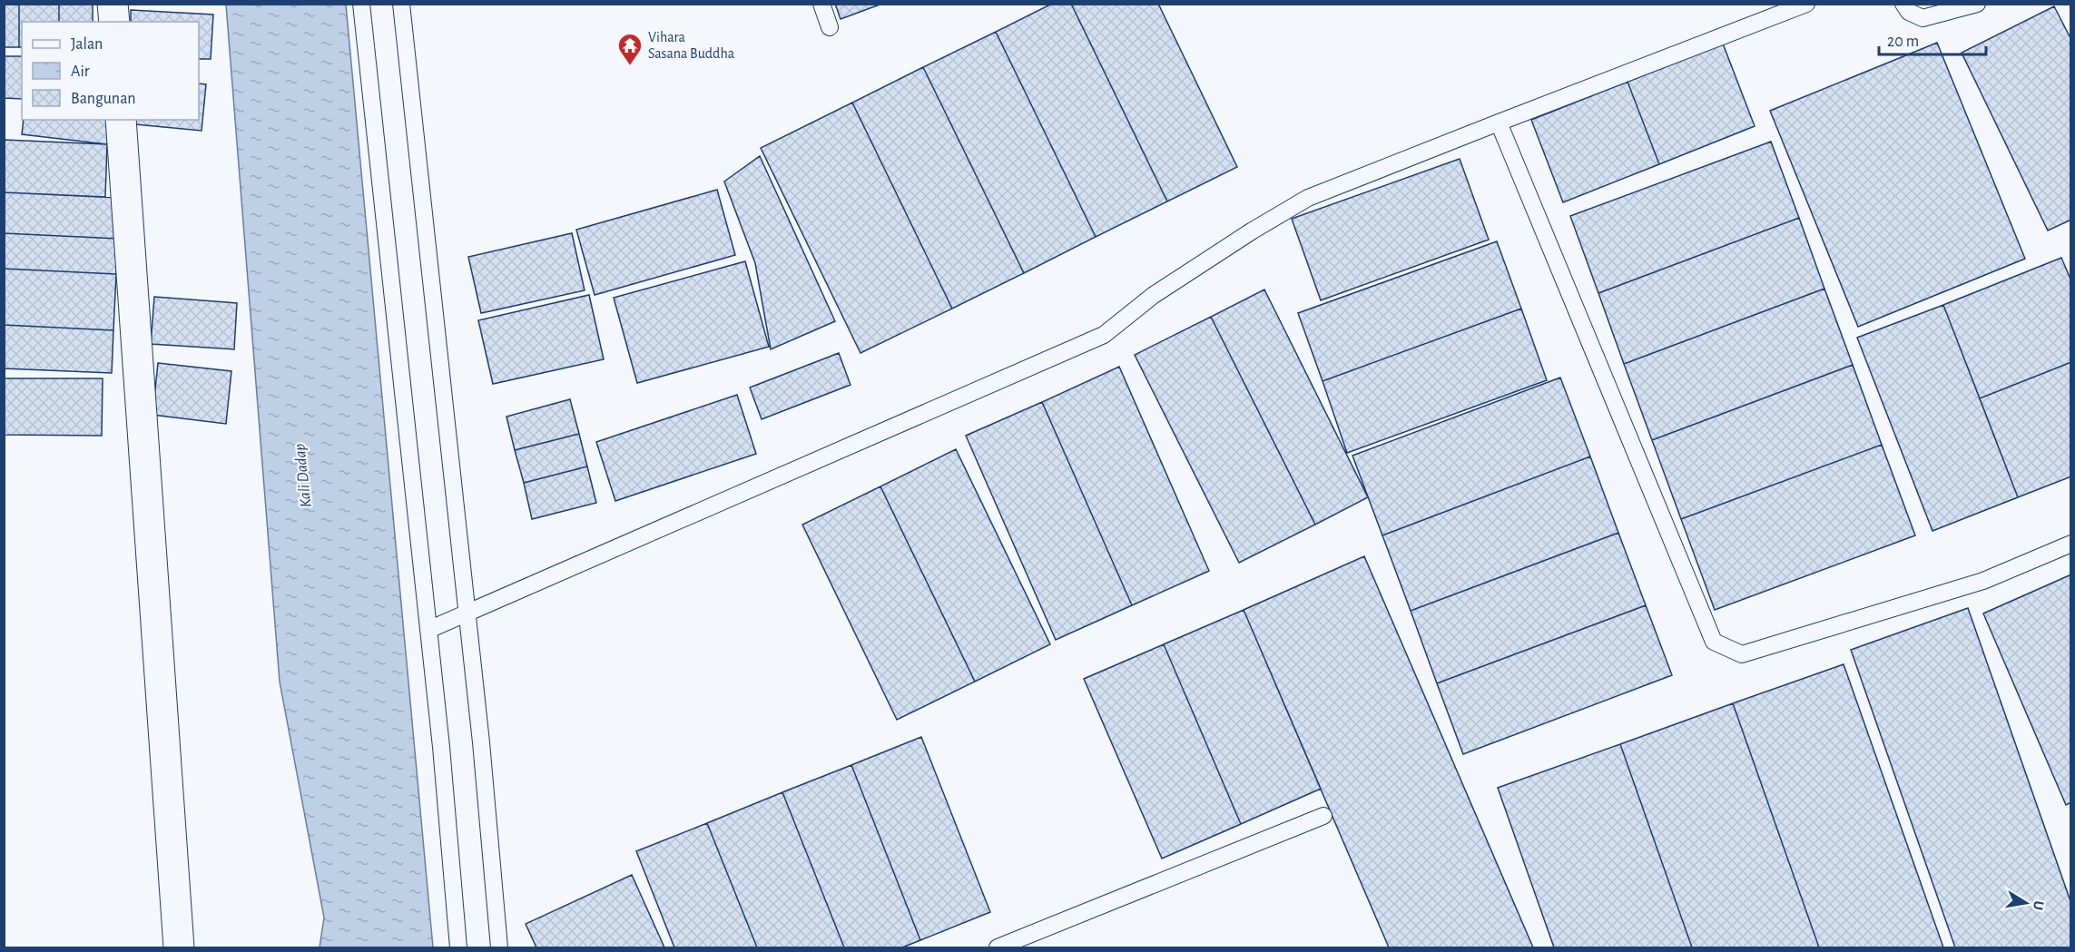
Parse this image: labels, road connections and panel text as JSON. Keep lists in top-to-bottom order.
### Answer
{
  "water": ["Kali Dadap"],
  "places": {
    "temple": ["Vihara Sasana Buddha"]
  },
  "legend": ["Jalan", "Air", "Bangunan"],
  "scale_bar": "20 m",
  "north": "right"
}
